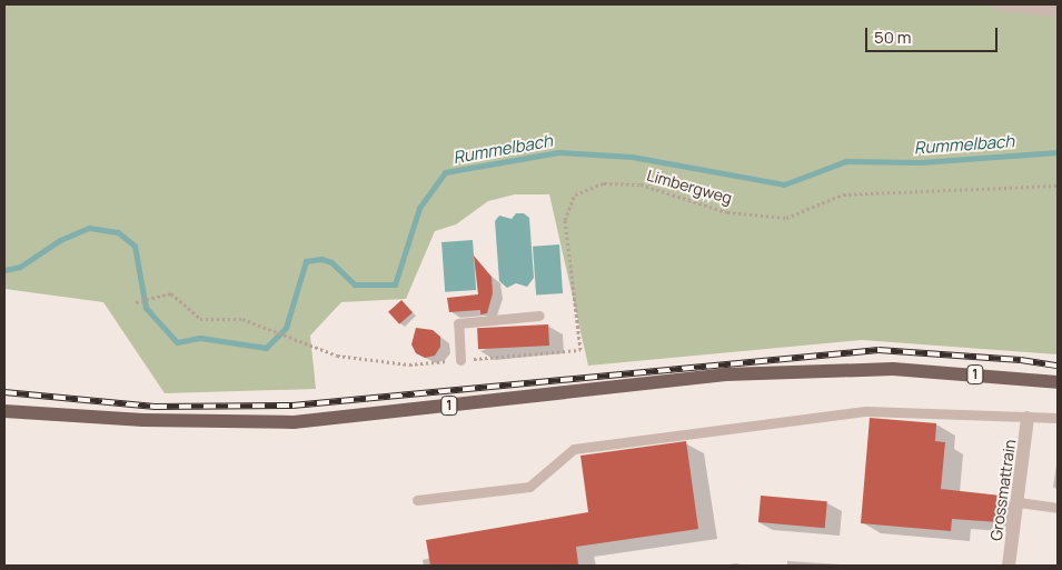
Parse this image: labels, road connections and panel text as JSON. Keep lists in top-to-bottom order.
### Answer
{
  "streets": {
    "main road": ["1"],
    "street": ["Grossmattrain"],
    "path": ["Limbergweg"]
  },
  "water": ["Rummelbach"],
  "scale_bar": "50 m"
}
